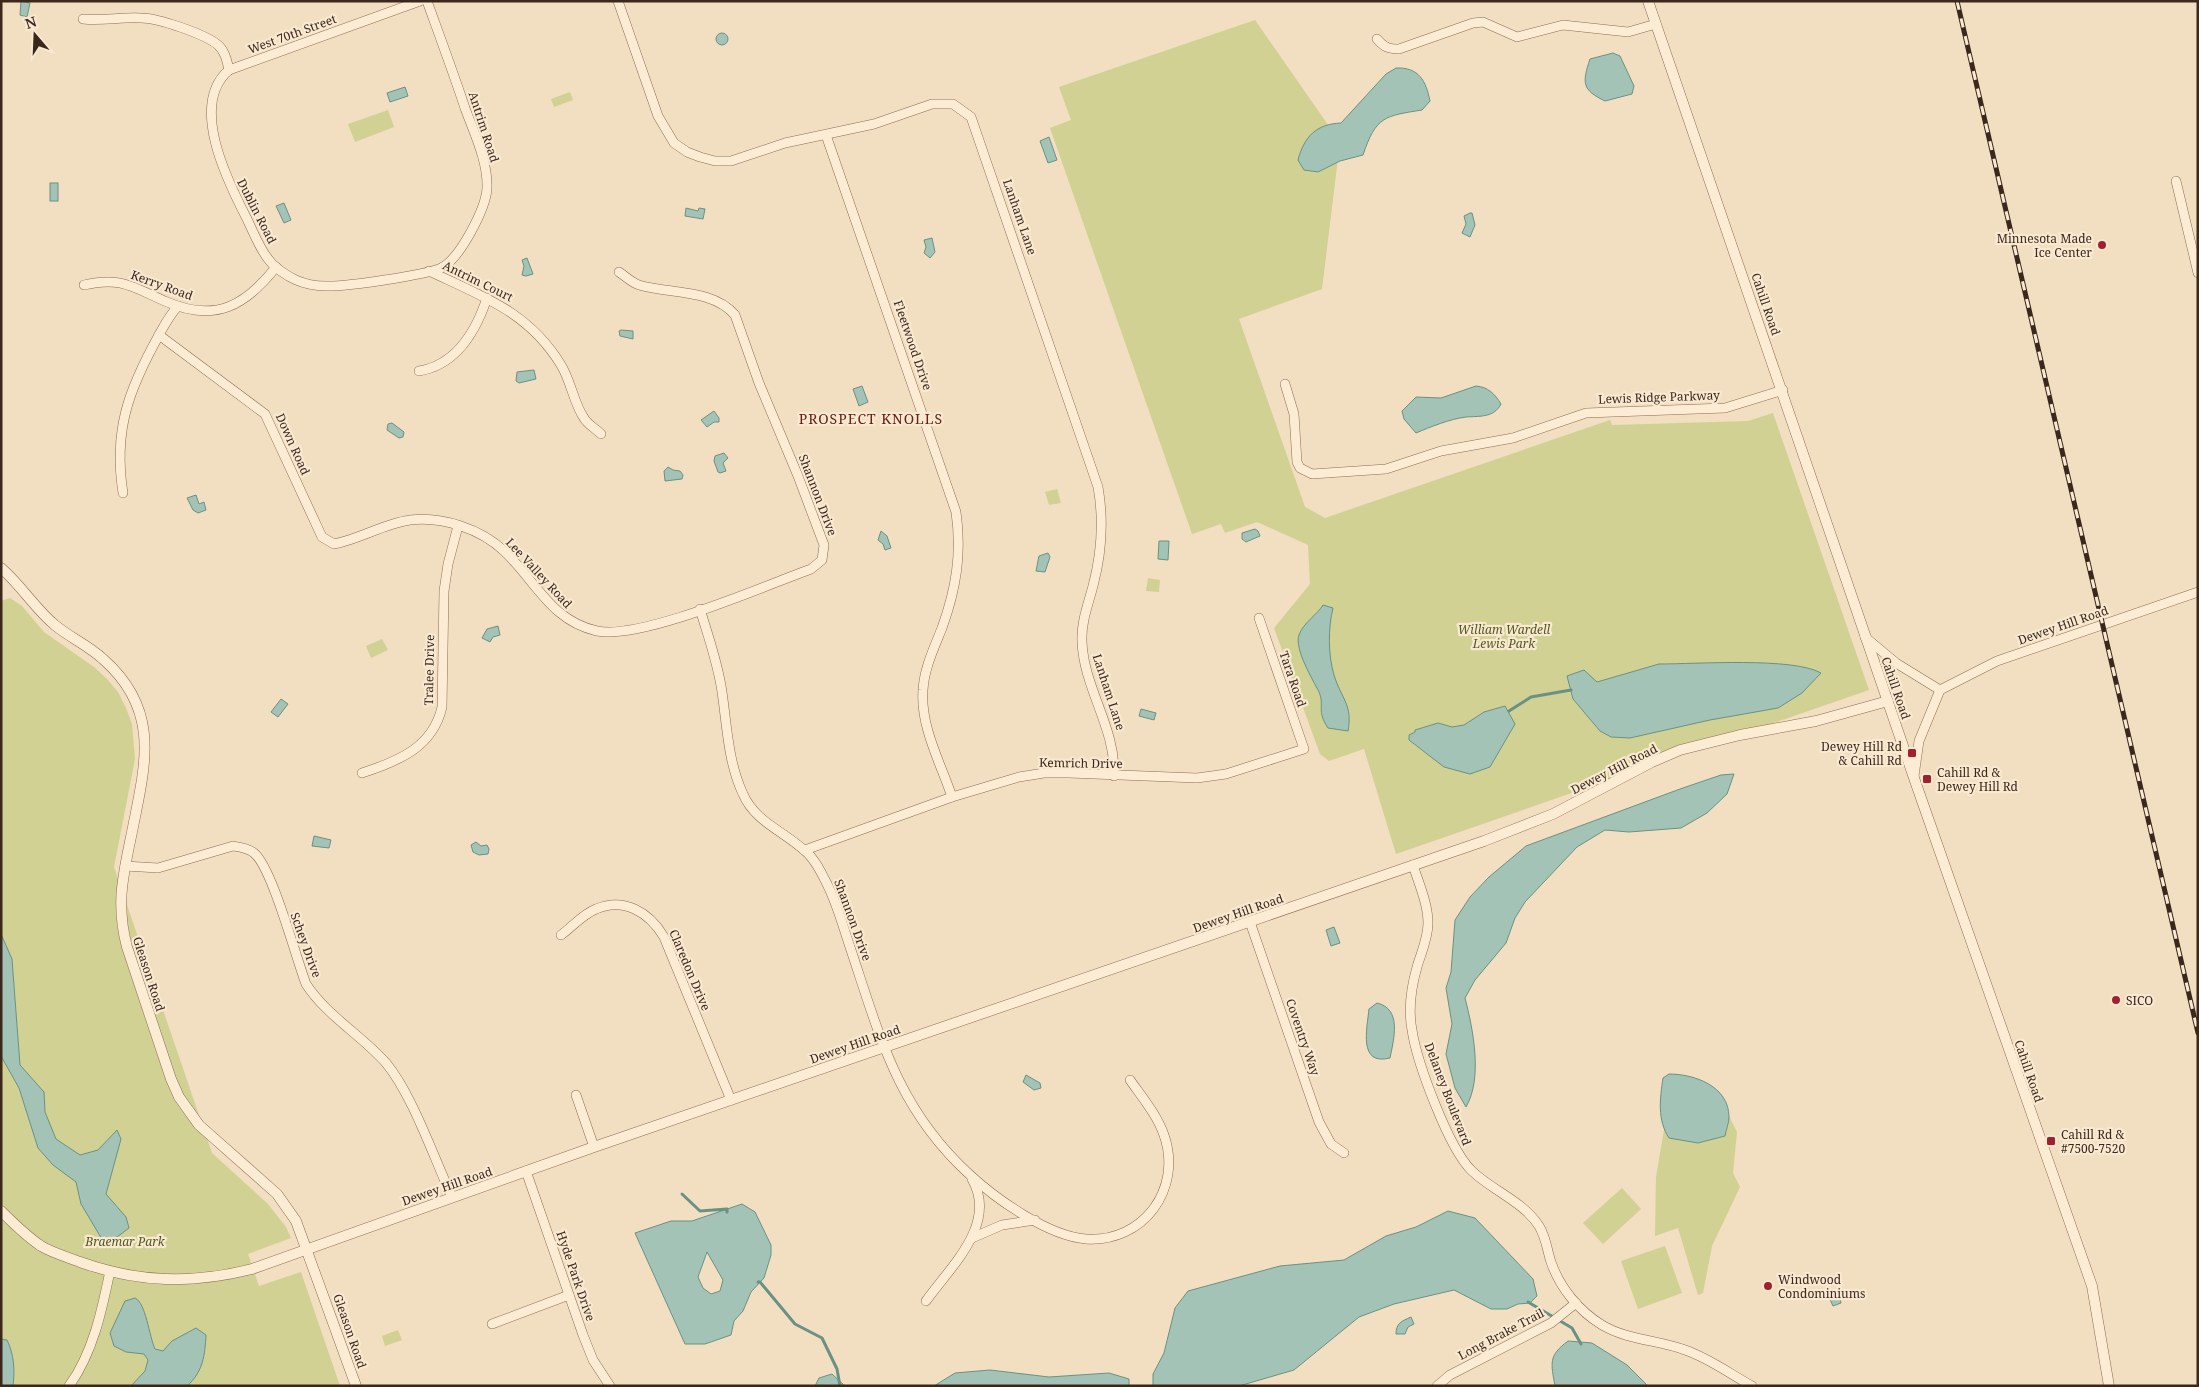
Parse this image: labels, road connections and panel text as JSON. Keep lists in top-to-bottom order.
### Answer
{
  "streets": {
    "street": [
      "West 70th Street",
      "Antrim Road",
      "Dublin Road",
      "Lanham Lane",
      "Antrim Court",
      "Kerry Road",
      "Cahill Road",
      "Fleetwood Drive",
      "Lewis Ridge Parkway",
      "Down Road",
      "Shannon Drive",
      "Lee Valley Road",
      "Dewey Hill Road",
      "Tralee Drive",
      "Tara Road",
      "Kemrich Drive",
      "Schey Drive",
      "Claredon Drive",
      "Gleason Road",
      "Coventry Way",
      "Delaney Boulevard",
      "Hyde Park Drive",
      "Long Brake Trail"
    ]
  },
  "crossings": [
    ["West 70th Street", "Dublin Road"],
    ["Antrim Road", "Dublin Road"],
    ["Antrim Road", "Antrim Court"],
    ["Dublin Road", "Antrim Court"],
    ["Dublin Road", "Kerry Road"],
    ["Lanham Lane", "Fleetwood Drive"],
    ["Lanham Lane", "Kemrich Drive"],
    ["Cahill Road", "Lewis Ridge Parkway"],
    ["Cahill Road", "Dewey Hill Road"],
    ["Fleetwood Drive", "Kemrich Drive"],
    ["Down Road", "Lee Valley Road"],
    ["Shannon Drive", "Lee Valley Road"],
    ["Shannon Drive", "Dewey Hill Road"],
    ["Shannon Drive", "Kemrich Drive"],
    ["Lee Valley Road", "Tralee Drive"],
    ["Dewey Hill Road", "Schey Drive"],
    ["Dewey Hill Road", "Claredon Drive"],
    ["Dewey Hill Road", "Gleason Road"],
    ["Dewey Hill Road", "Coventry Way"],
    ["Dewey Hill Road", "Delaney Boulevard"],
    ["Dewey Hill Road", "Hyde Park Drive"],
    ["Tara Road", "Kemrich Drive"],
    ["Schey Drive", "Gleason Road"],
    ["Delaney Boulevard", "Long Brake Trail"]
  ],
  "districts": ["PROSPECT KNOLLS"],
  "parks": ["William Wardell Lewis Park", "Braemar Park"],
  "places": {
    "other": ["Minnesota Made Ice Center", "SICO", "Windwood Condominiums"],
    "transit": ["Dewey Hill Rd & Cahill Rd", "Cahill Rd & Dewey Hill Rd", "Cahill Rd & #7500-7520"]
  },
  "north": "top"
}
